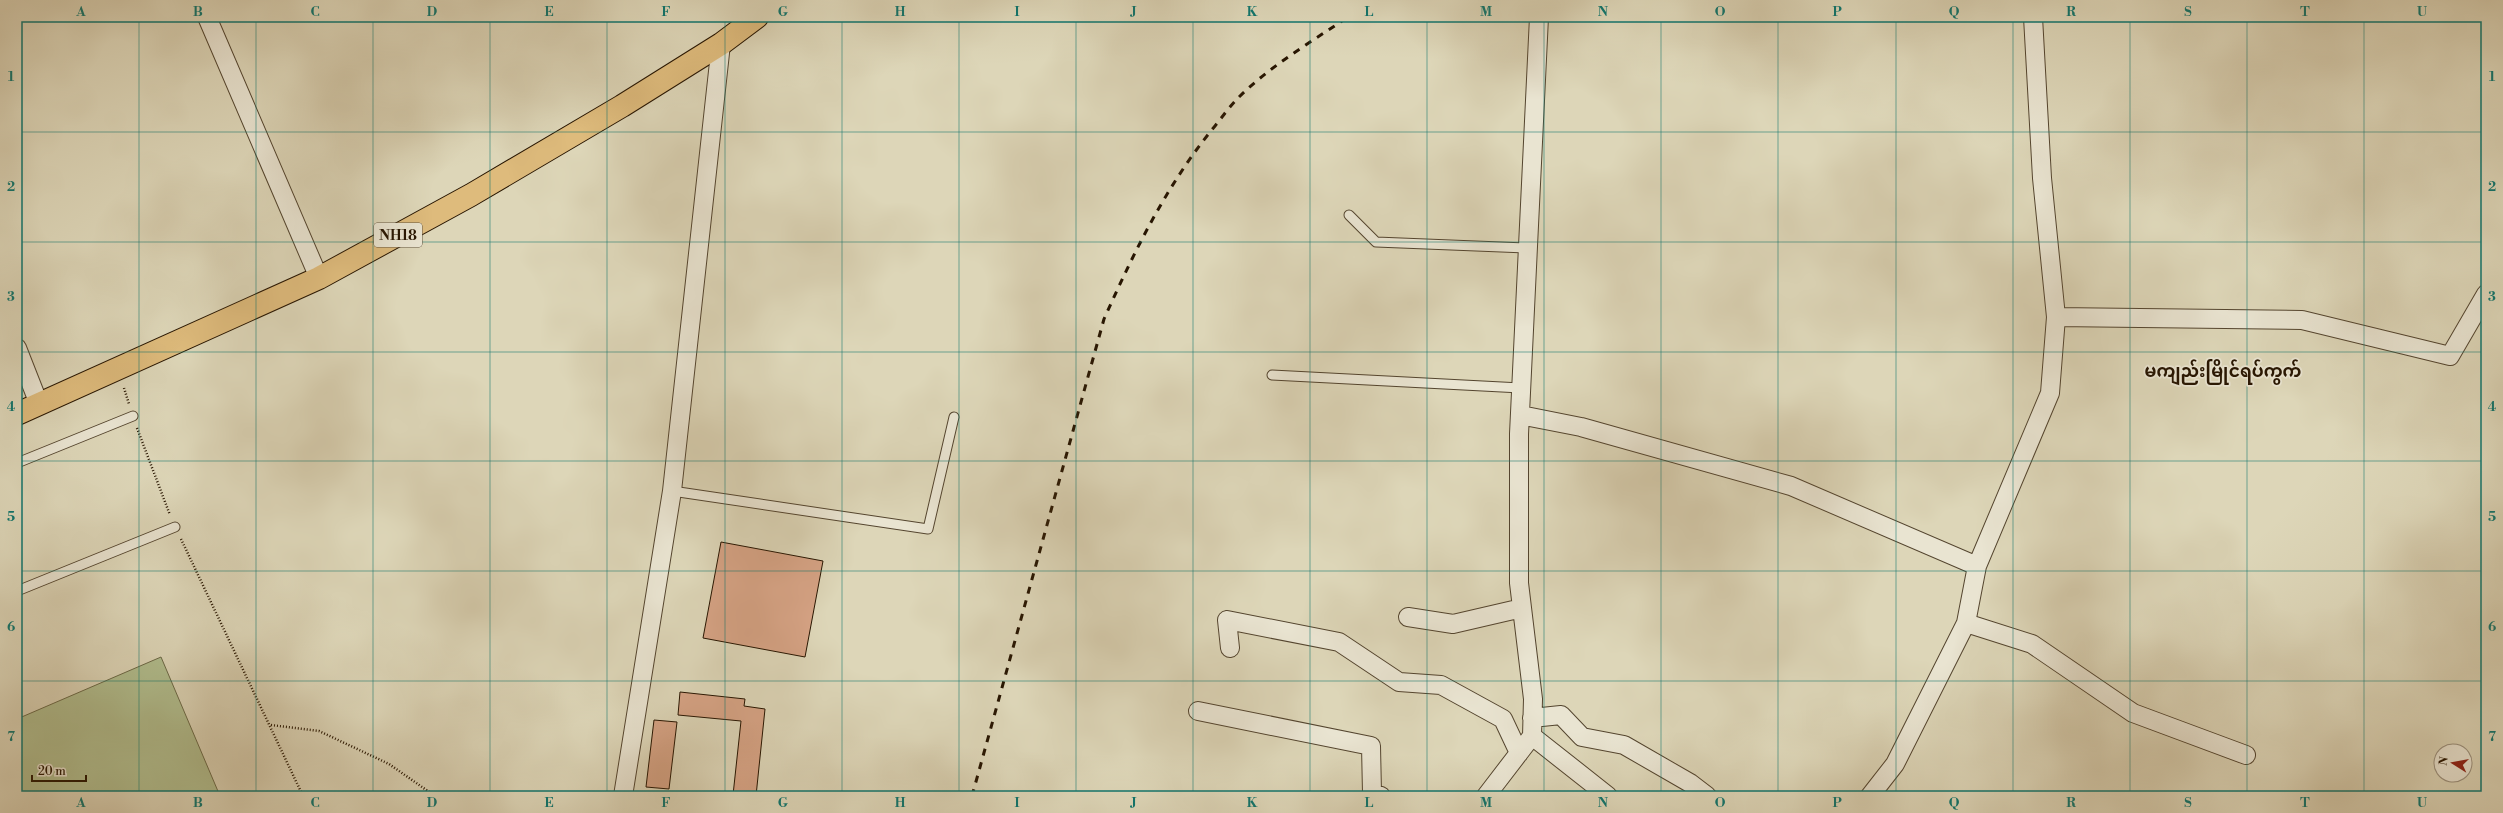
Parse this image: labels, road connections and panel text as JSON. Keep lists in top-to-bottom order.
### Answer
{
  "streets": {
    "highway": ["NH18"]
  },
  "districts": ["မကျည်းမြိုင်ရပ်ကွက်"],
  "scale_bar": "20 m",
  "north": "left",
  "grid": {
    "columns": [
      "A",
      "B",
      "C",
      "D",
      "E",
      "F",
      "G",
      "H",
      "I",
      "J",
      "K",
      "L",
      "M",
      "N",
      "O",
      "P",
      "Q",
      "R",
      "S",
      "T",
      "U"
    ],
    "rows": [
      "1",
      "2",
      "3",
      "4",
      "5",
      "6",
      "7"
    ]
  }
}
